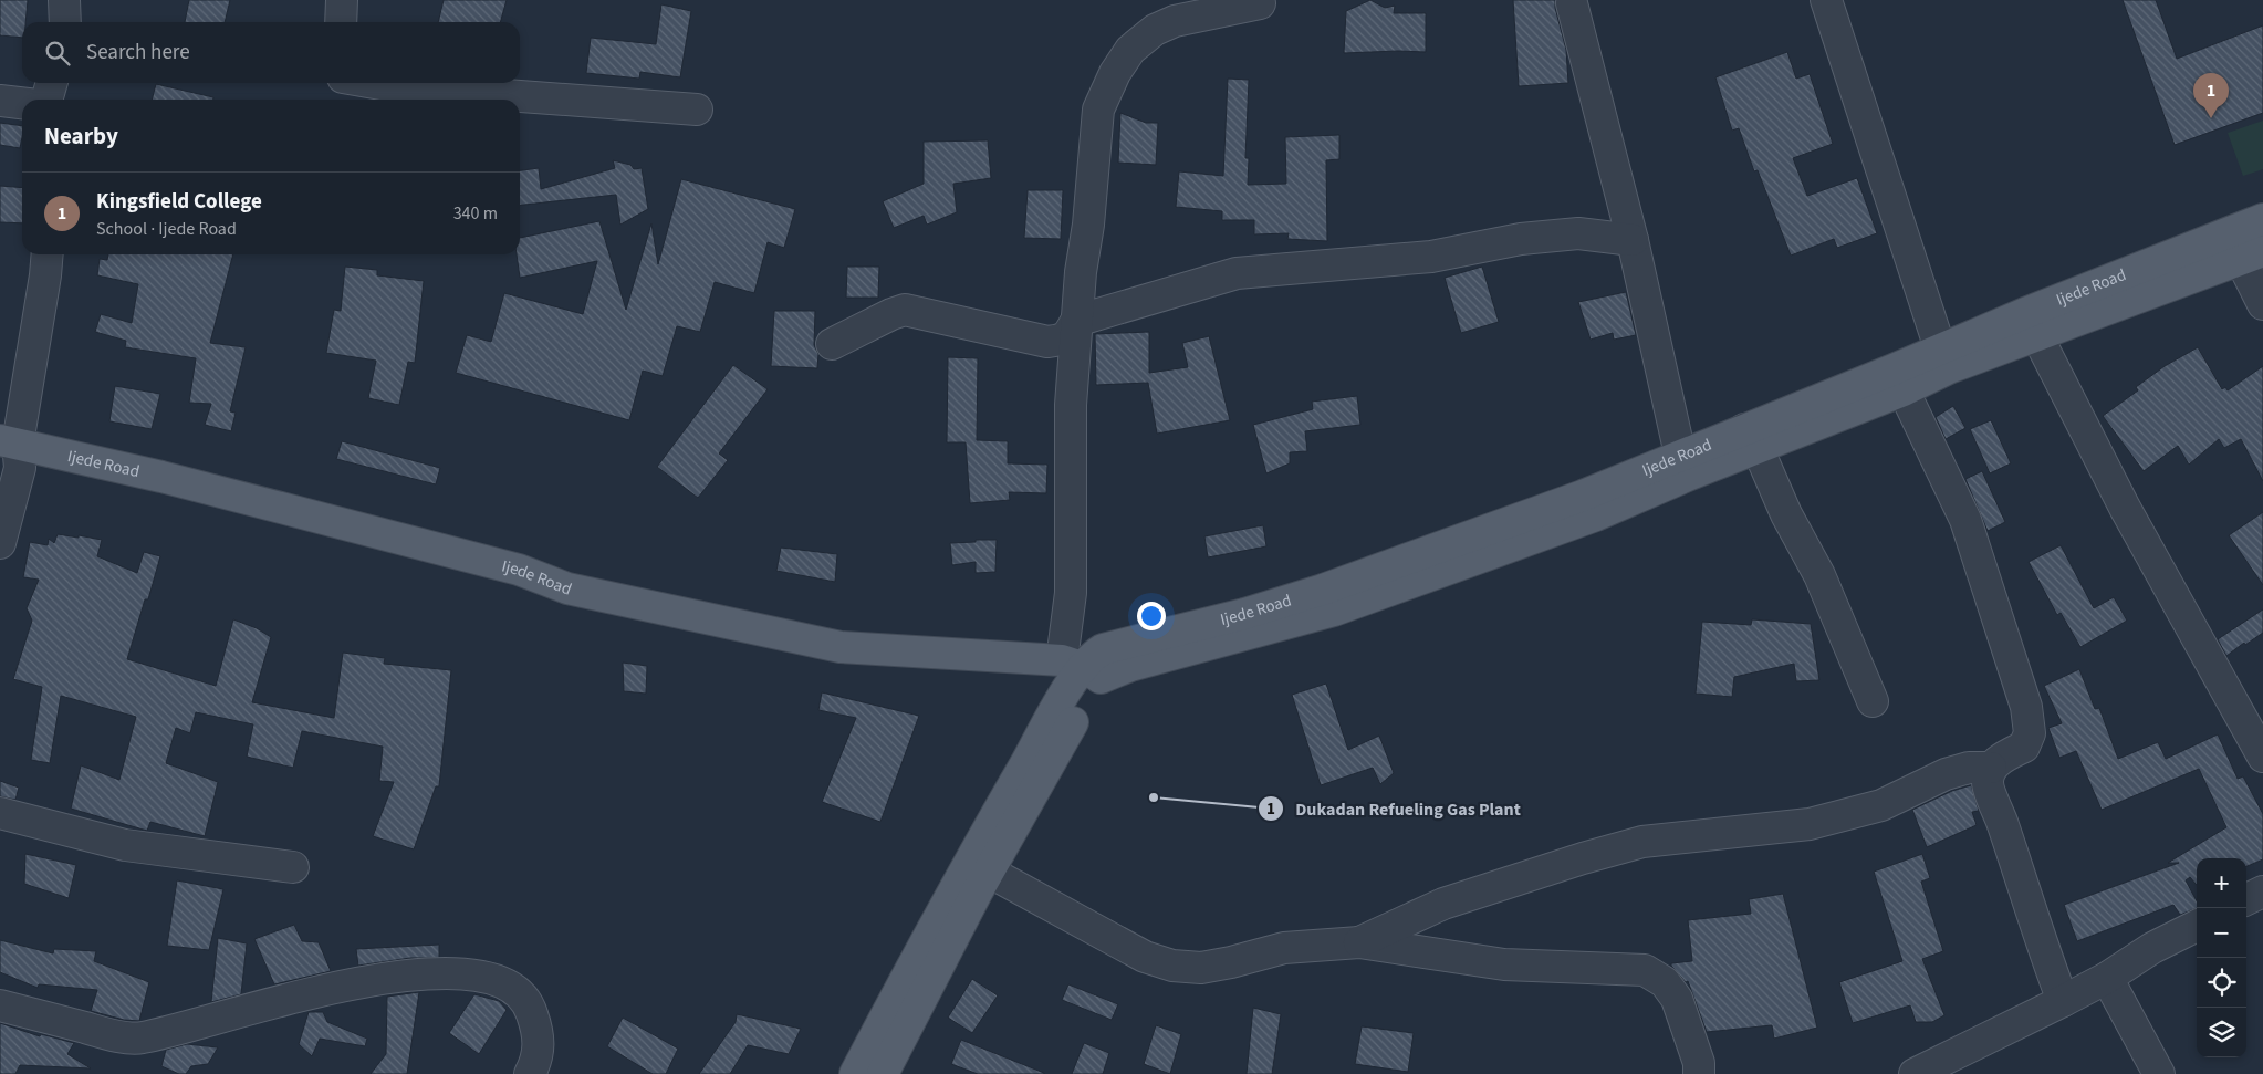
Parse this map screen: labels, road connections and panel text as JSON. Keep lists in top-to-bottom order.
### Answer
{
  "streets": {
    "main road": ["Ijede Road"]
  },
  "places": ["Dukadan Refueling Gas Plant"],
  "page": {
    "search": "Search here",
    "pins": "1",
    "heading": "Nearby",
    "list": [
      {
        "mark": "1",
        "name": "Kingsfield College",
        "note": "School · Ijede Road",
        "value": "340 m"
      }
    ],
    "map_buttons": ["+", "−"]
  }
}
